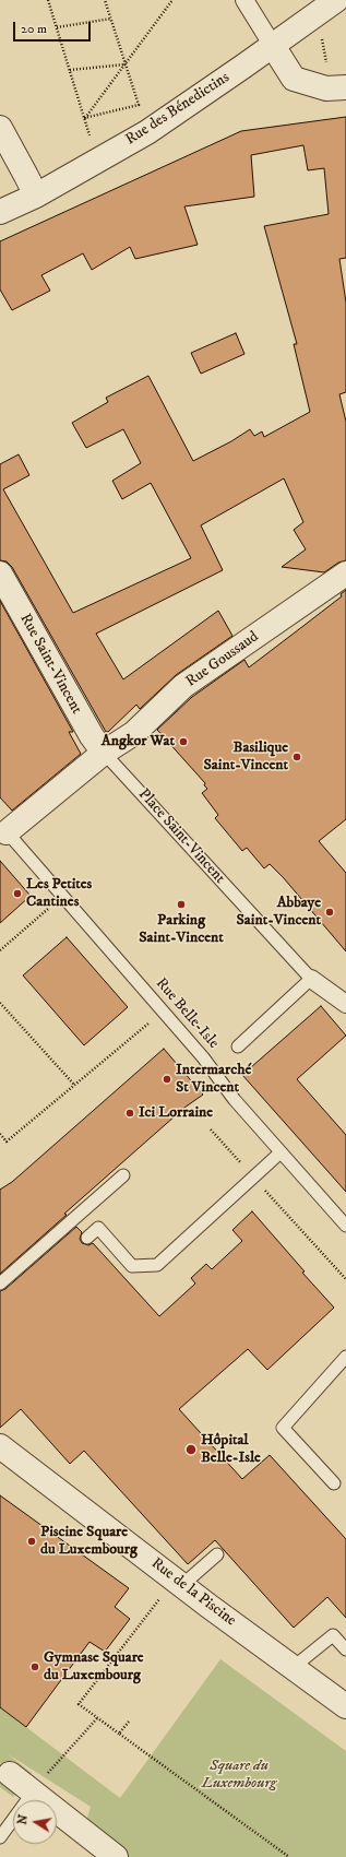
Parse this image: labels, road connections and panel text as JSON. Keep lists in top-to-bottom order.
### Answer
{
  "streets": {
    "street": [
      "Rue des Bénedictins",
      "Rue Goussaud",
      "Rue Saint-Vincent",
      "Rue de la Piscine"
    ],
    "lane": ["Place Saint-Vincent", "Rue Belle-Isle"]
  },
  "crossings": [
    ["Rue Goussaud", "Rue Saint-Vincent"],
    ["Rue Goussaud", "Place Saint-Vincent"],
    ["Rue Saint-Vincent", "Place Saint-Vincent"]
  ],
  "parks": ["Square du Luxembourg"],
  "places": [
    "Angkor Wat",
    "Basilique Saint-Vincent",
    "Les Petites Cantines",
    "Parking Saint-Vincent",
    "Abbaye Saint-Vincent",
    "Intermarché St Vincent",
    "Ici Lorraine",
    "Hôpital Belle-Isle",
    "Piscine Square du Luxembourg",
    "Gymnase Square du Luxembourg"
  ],
  "scale_bar": "20 m",
  "north": "left"
}
